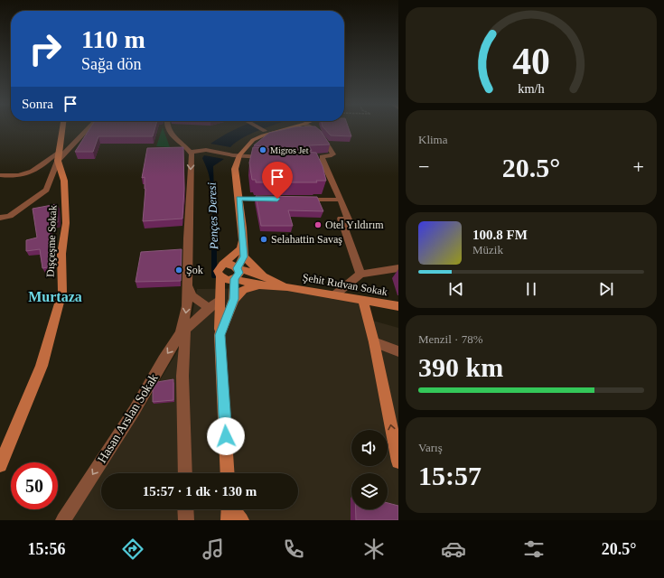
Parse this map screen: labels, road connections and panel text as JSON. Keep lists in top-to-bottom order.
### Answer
{
  "streets": {
    "street": ["Dışçeşme Sokak", "Şehit Rıdvan Sokak", "Hasan Arslan Sokak"]
  },
  "districts": ["Murtaza"],
  "water": ["Pençes Deresi"],
  "places": [
    "Migros Jet",
    "Otel Yıldırım",
    "Selahattin Savaş",
    "Şok"
  ],
  "page": {
    "turn": ["110 m", "Sağa dön"],
    "then": "Sonra",
    "tile": [
      "Klima",
      ["Menzil · 78%", "390 km"],
      ["Varış", "15:57"]
    ],
    "heat": ["−", "20.5°", "+"],
    "song": ["100.8 FM", "Müzik"],
    "limit": "50",
    "trip": "15:57 · 1 dk · 130 m",
    "tabs": ["15:56", "20.5°"],
    "gauge": ["40", "km/h"]
  }
}
